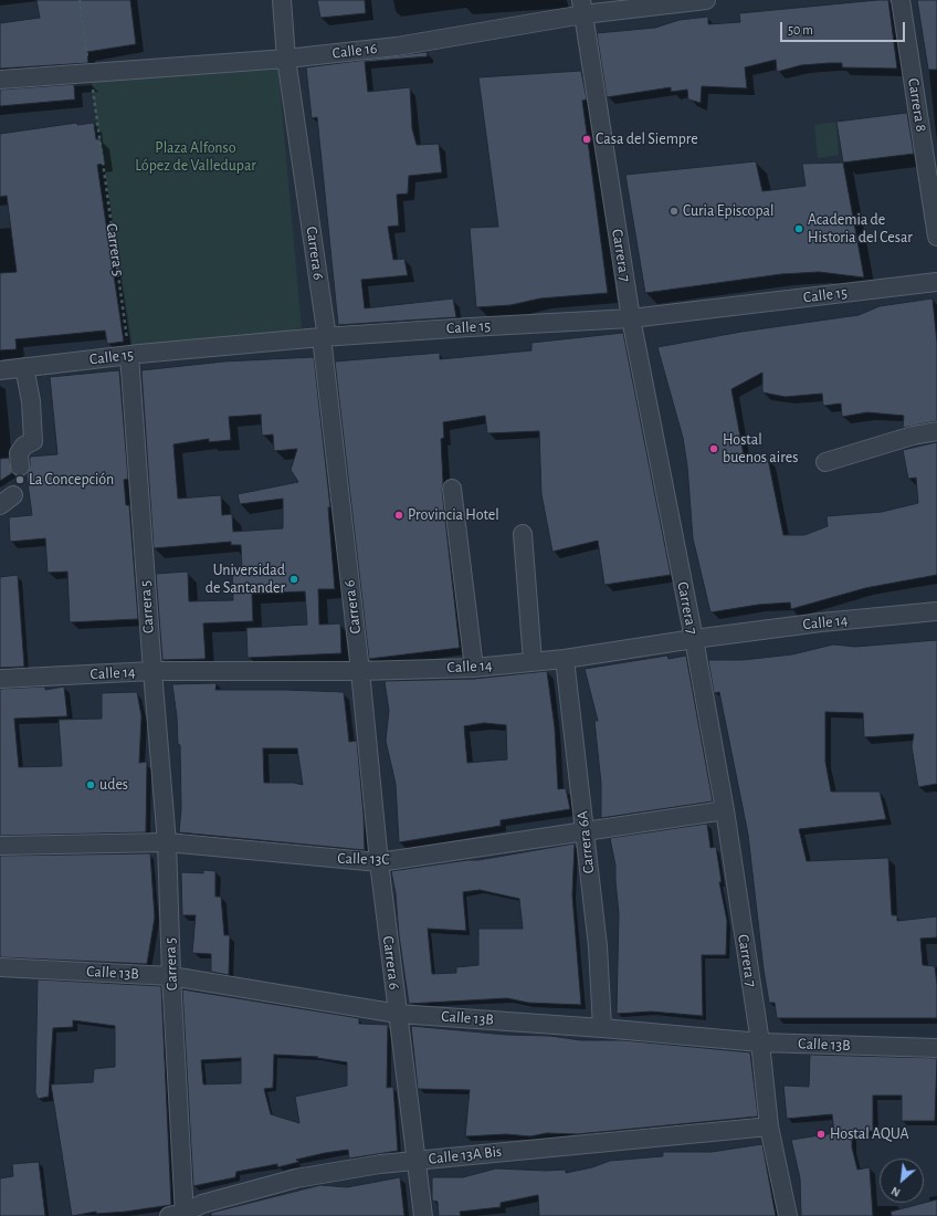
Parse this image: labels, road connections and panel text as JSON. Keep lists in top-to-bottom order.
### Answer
{
  "streets": {
    "street": [
      "Calle 16",
      "Carrera 8",
      "Carrera 5",
      "Carrera 6",
      "Carrera 7",
      "Calle 15",
      "Calle 14",
      "Carrera 6A",
      "Calle 13C",
      "Calle 13B",
      "Calle 13A Bis"
    ]
  },
  "crossings": [
    ["Calle 16", "Carrera 5"],
    ["Calle 16", "Carrera 6"],
    ["Calle 16", "Carrera 7"],
    ["Carrera 5", "Calle 15"],
    ["Carrera 5", "Calle 14"],
    ["Carrera 5", "Calle 13C"],
    ["Carrera 5", "Calle 13B"],
    ["Carrera 5", "Calle 13A Bis"],
    ["Carrera 6", "Calle 15"],
    ["Carrera 6", "Calle 14"],
    ["Carrera 6", "Calle 13C"],
    ["Carrera 6", "Calle 13B"],
    ["Carrera 6", "Calle 13A Bis"],
    ["Carrera 7", "Calle 15"],
    ["Carrera 7", "Calle 14"],
    ["Carrera 7", "Calle 13C"],
    ["Carrera 7", "Calle 13B"],
    ["Carrera 7", "Calle 13A Bis"],
    ["Calle 14", "Carrera 6A"],
    ["Carrera 6A", "Calle 13C"],
    ["Carrera 6A", "Calle 13B"]
  ],
  "parks": ["Plaza Alfonso López de Valledupar"],
  "places": [
    "Casa del Siempre",
    "Curia Episcopal",
    "Academia de Historia del Cesar",
    "Hostal buenos aires",
    "La Concepción",
    "Provincia Hotel",
    "Universidad de Santander",
    "udes",
    "Hostal AQUA"
  ],
  "scale_bar": "50 m",
  "north": "bottom left"
}
